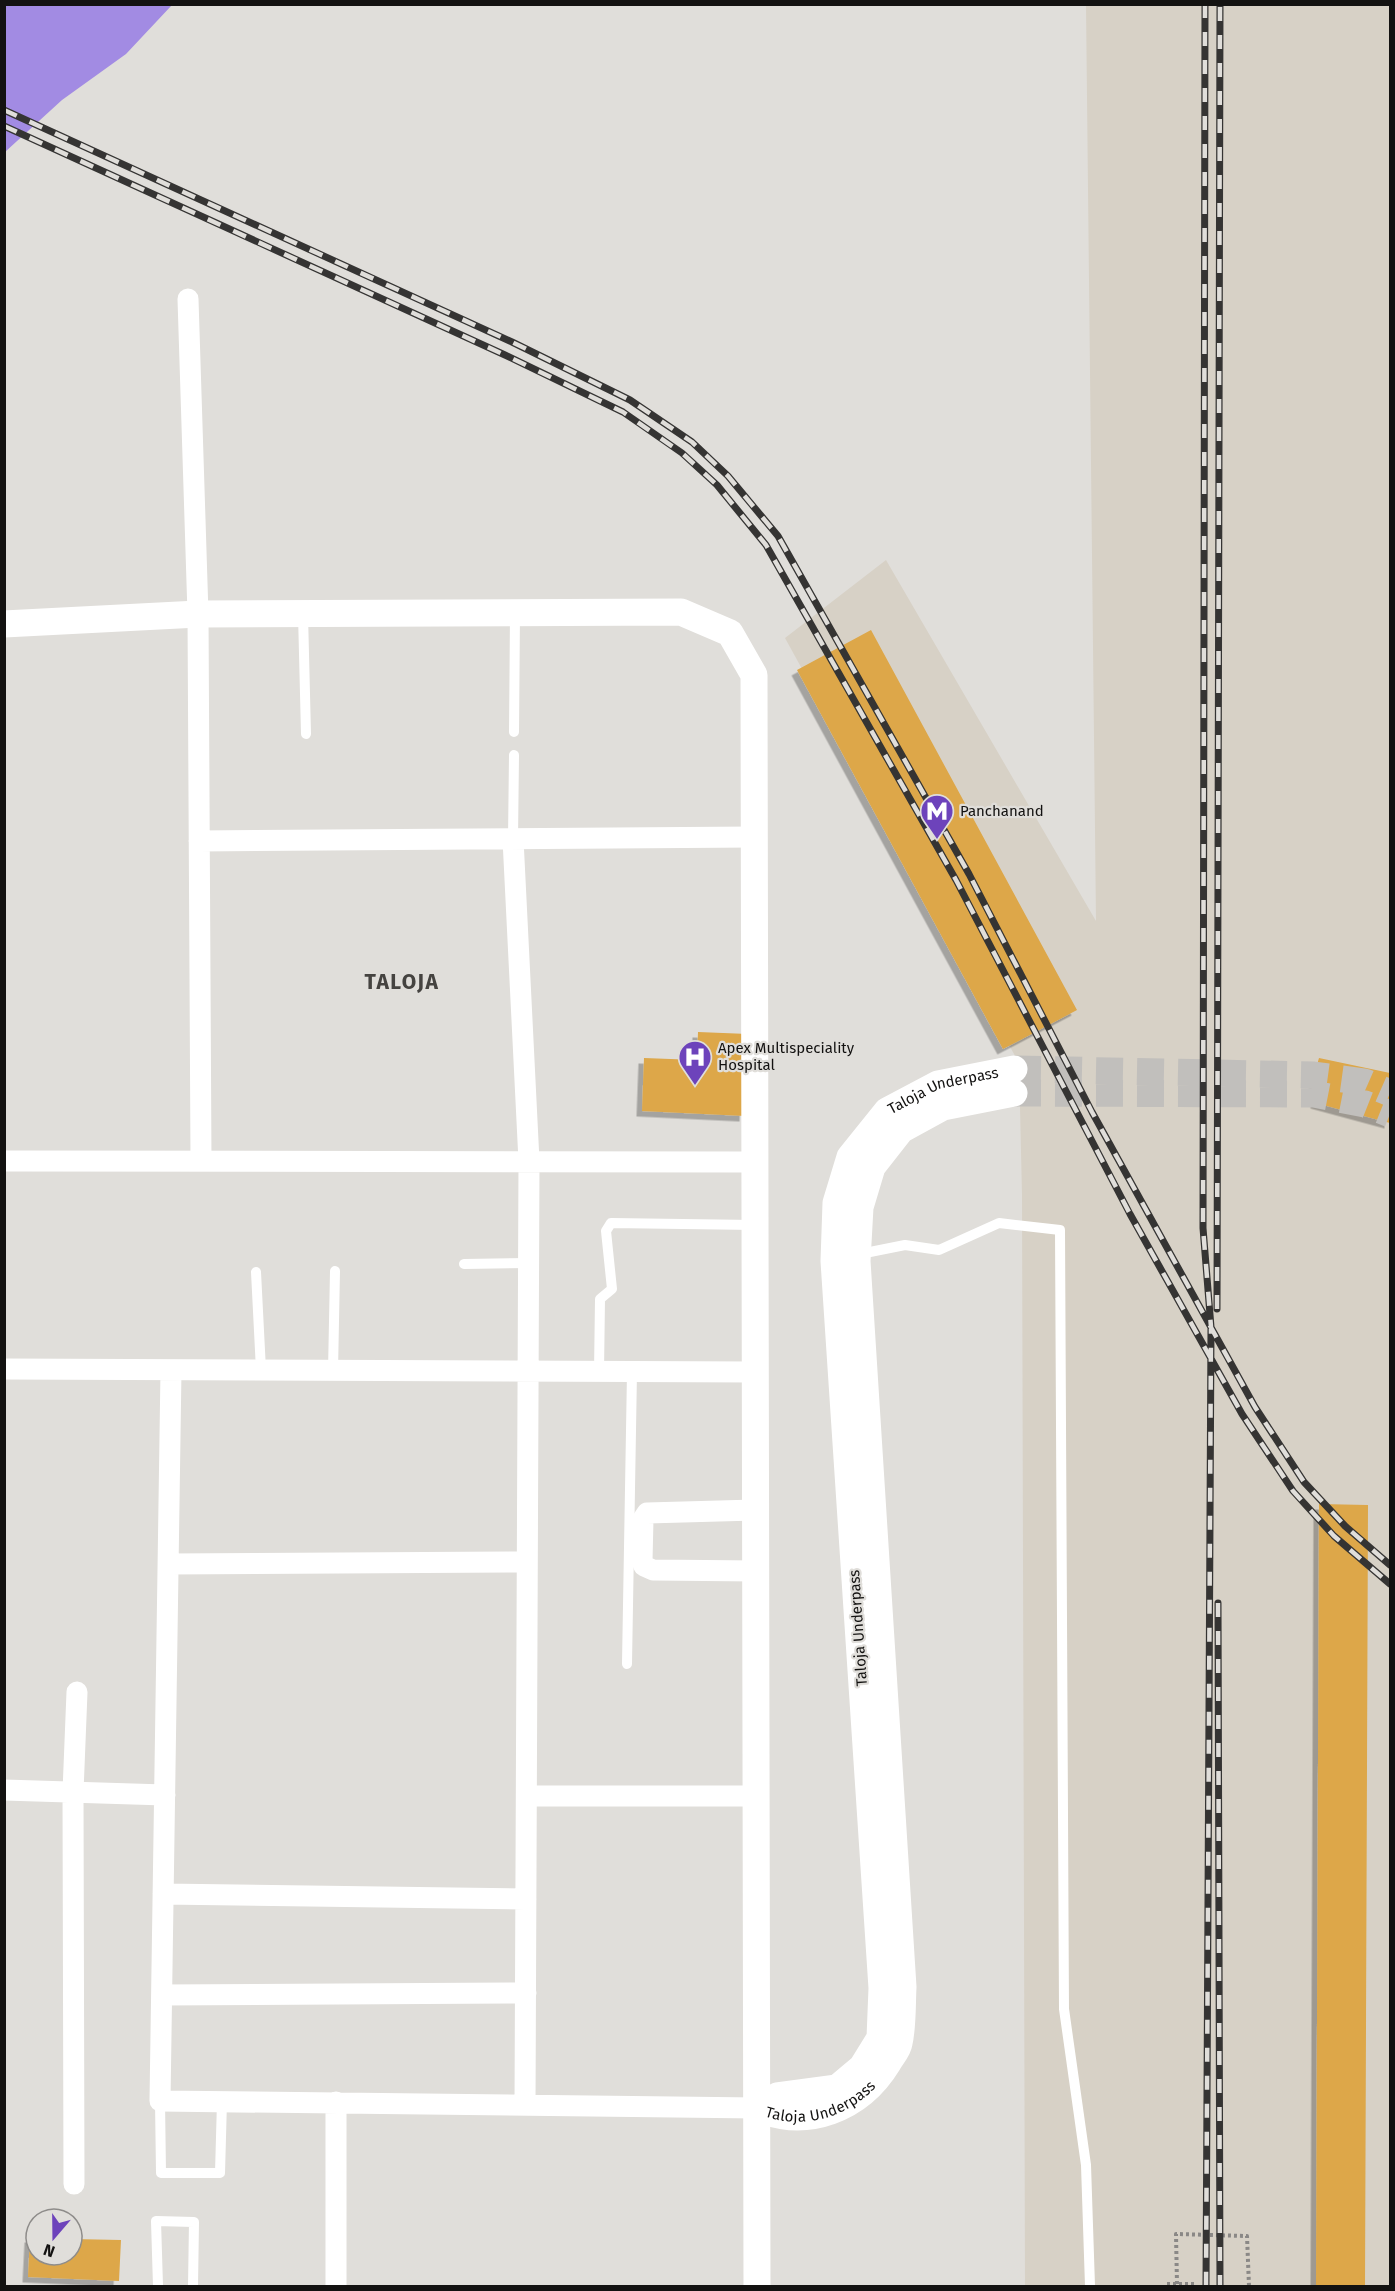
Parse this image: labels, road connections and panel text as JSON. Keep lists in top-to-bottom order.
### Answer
{
  "streets": {
    "street": ["Taloja Underpass"]
  },
  "districts": ["TALOJA"],
  "places": {
    "metro station": ["Panchanand"],
    "hospital": ["Apex Multispeciality Hospital"]
  },
  "north": "bottom"
}
